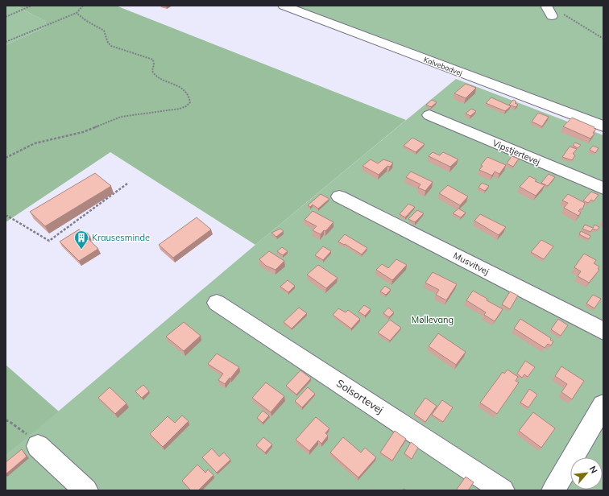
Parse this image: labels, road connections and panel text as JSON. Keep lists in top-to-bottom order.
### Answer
{
  "streets": {
    "street": [
      "Kalvebodvej",
      "Vipstjertevej",
      "Musvitvej",
      "Solsortevej"
    ]
  },
  "parks": ["Møllevang"],
  "places": {
    "building": ["Krausesminde"]
  },
  "north": "top right"
}
